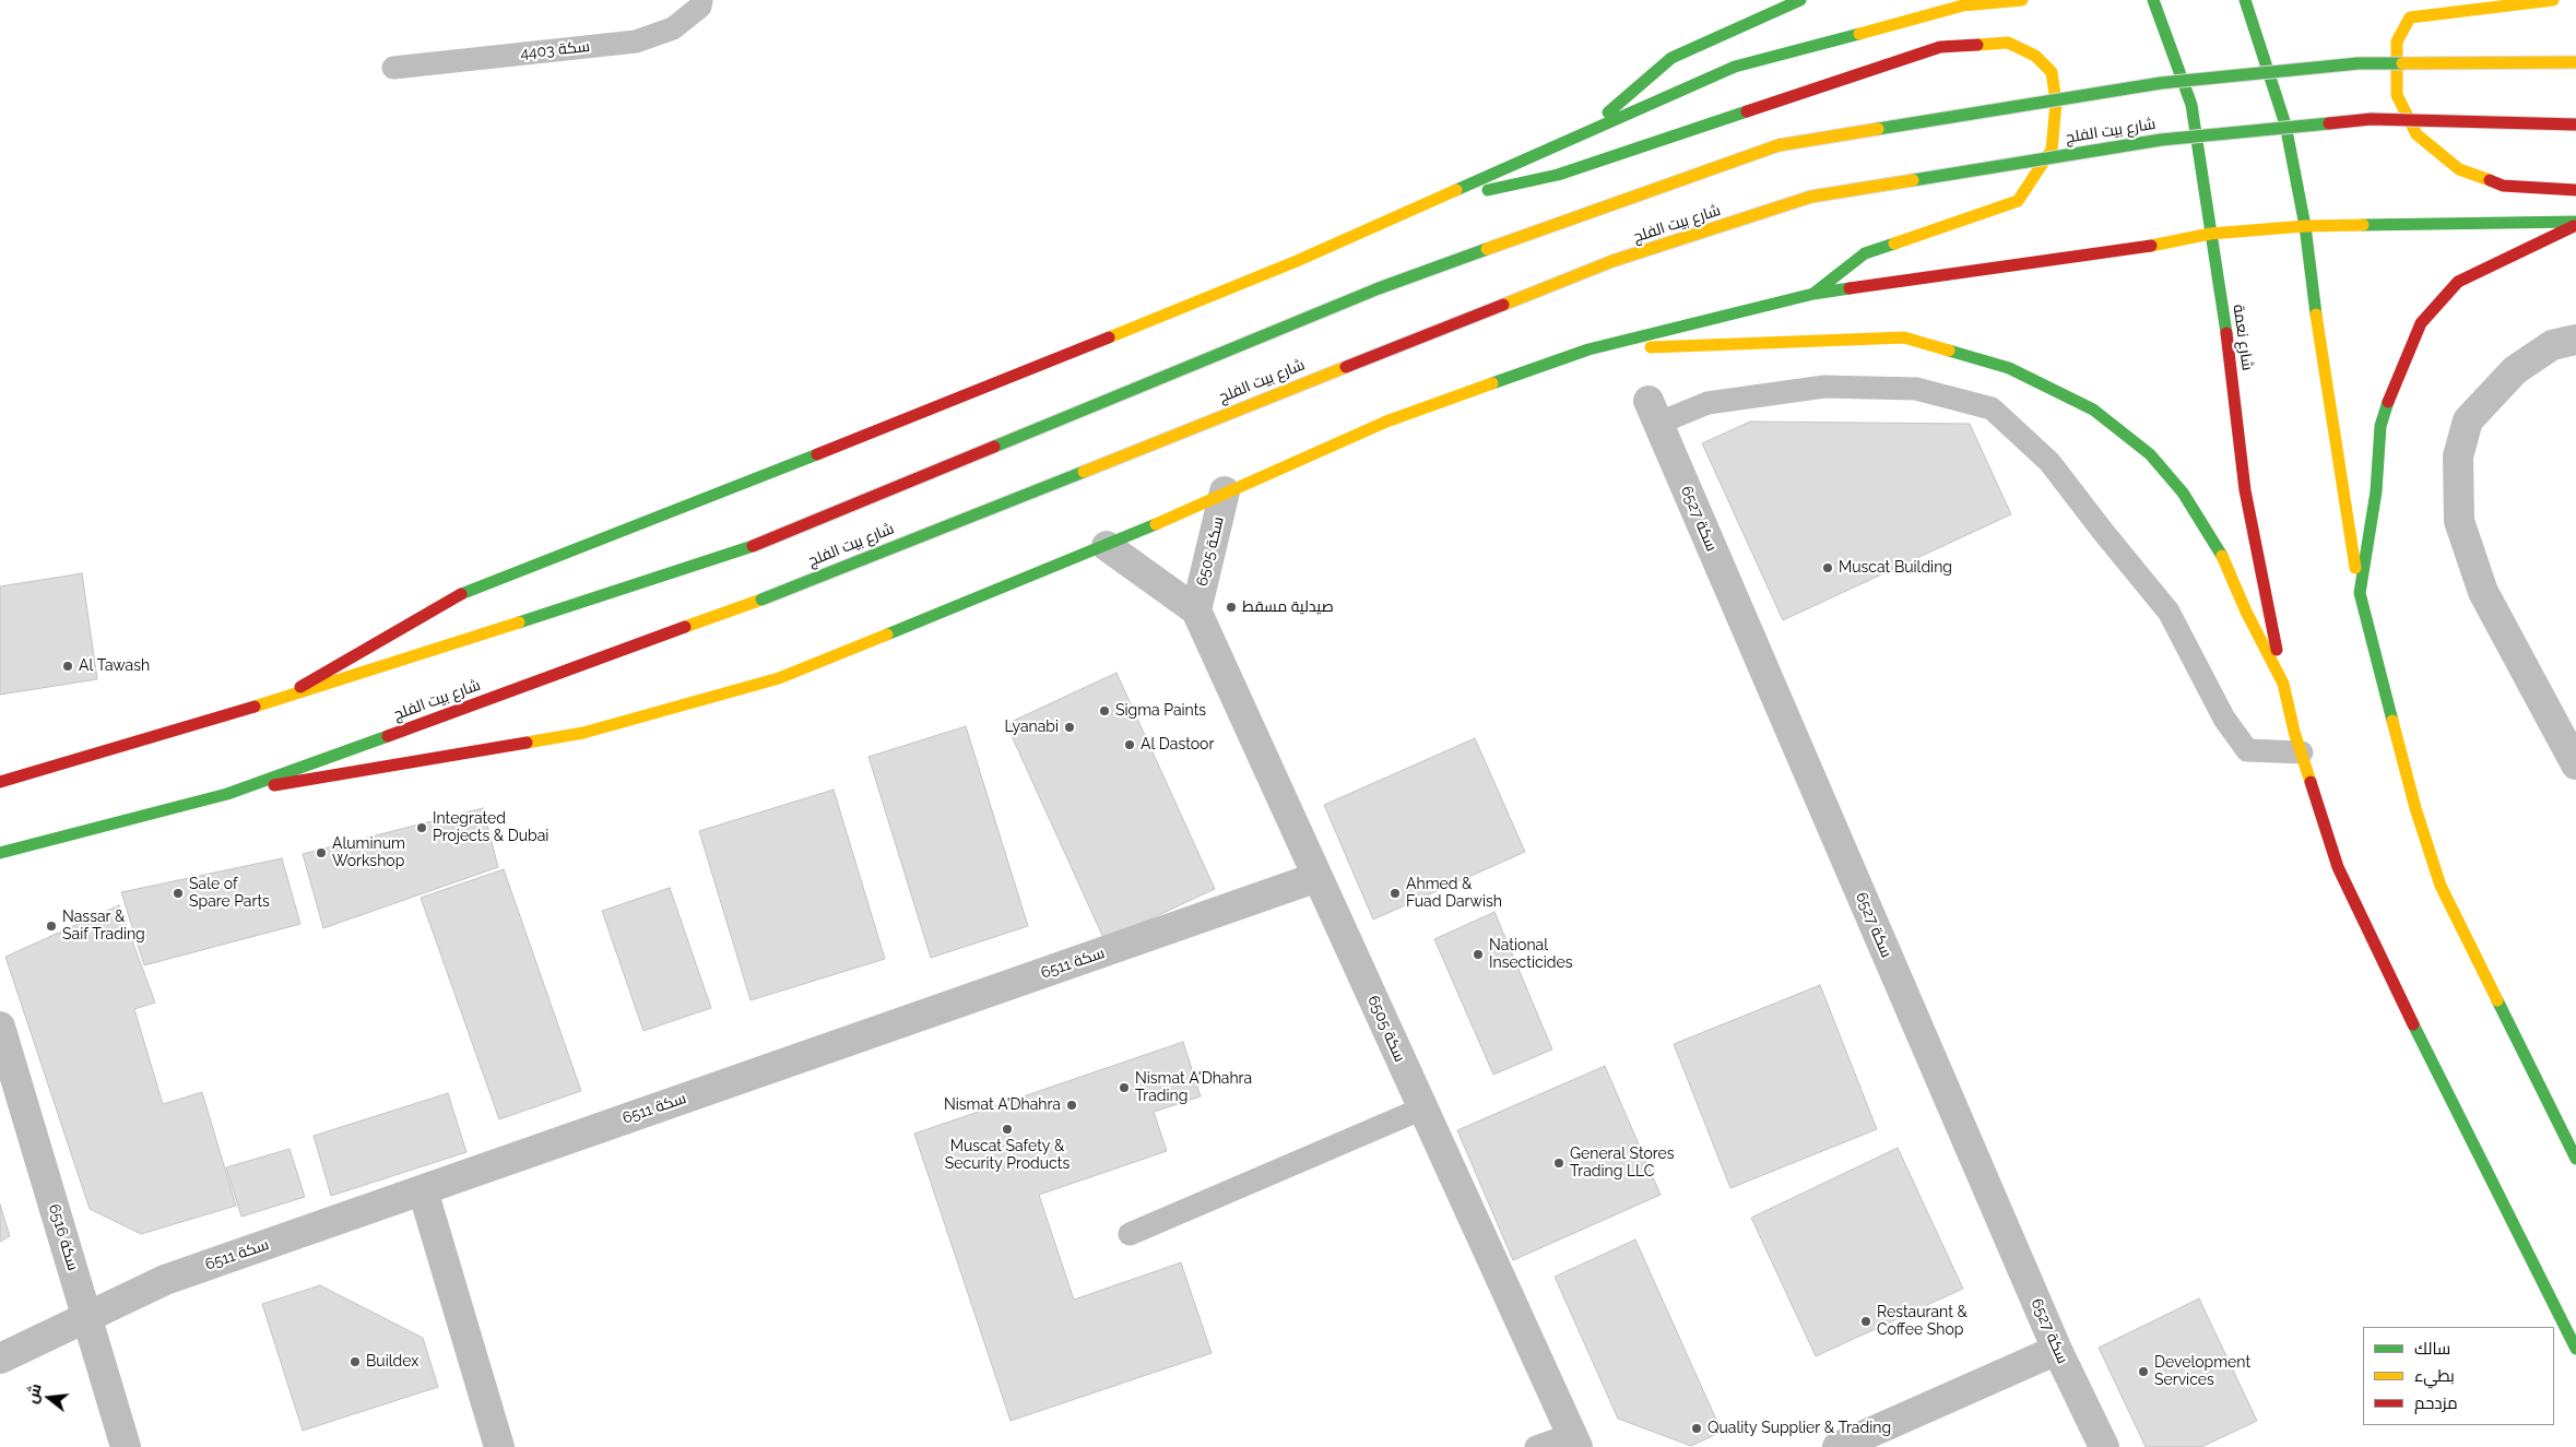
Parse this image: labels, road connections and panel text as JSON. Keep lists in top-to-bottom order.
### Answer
{
  "streets": {
    "street": [
      "شارع بيت الفلج",
      "شارع نعمة",
      "سكة 6527",
      "سكة 6505",
      "سكة 6511",
      "سكة 6516"
    ],
    "lane": ["سكة 4403"]
  },
  "crossings": [
    ["سكة 6505", "سكة 6511"],
    ["سكة 6511", "سكة 6516"]
  ],
  "places": [
    "Muscat Building",
    "صيدلية مسقط",
    "Al Tawash",
    "Sigma Paints",
    "Lyanabi",
    "Al Dastoor",
    "Integrated Projects & Dubai",
    "Aluminum Workshop",
    "Sale of Spare Parts",
    "Ahmed & Fuad Darwish",
    "Nassar & Saif Trading",
    "National Insecticides",
    "Nismat A'Dhahra Trading",
    "Nismat A'Dhahra",
    "Muscat Safety & Security Products",
    "General Stores Trading LLC",
    "Restaurant & Coffee Shop",
    "Buildex",
    "Development Services",
    "Quality Supplier & Trading"
  ],
  "legend": ["سالك", "بطيء", "مزدحم"],
  "north": "left"
}
